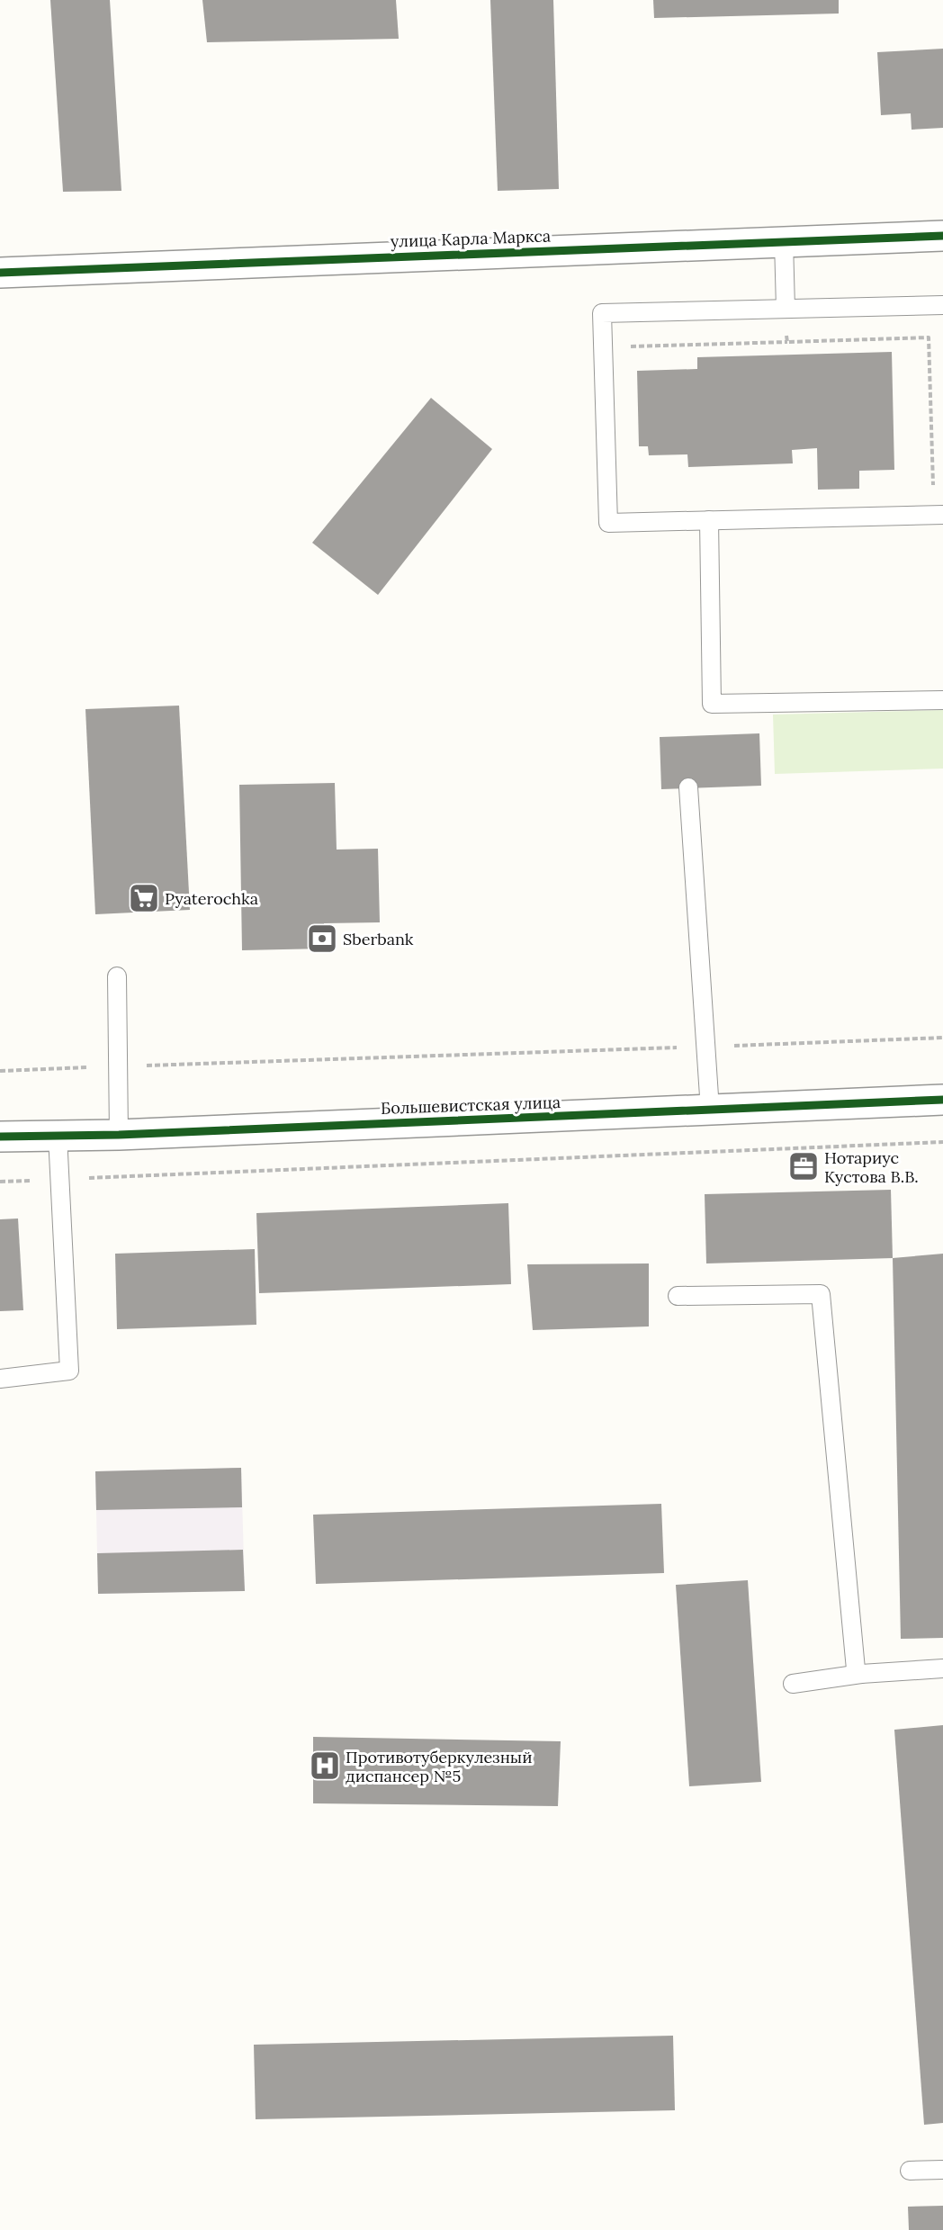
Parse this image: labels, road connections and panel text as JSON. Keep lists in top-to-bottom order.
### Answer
{
  "streets": {
    "street": ["улица Карла Маркса", "Большевистская улица"]
  },
  "places": {
    "supermarket": ["Pyaterochka"],
    "bank": ["Sberbank"],
    "office": ["Нотариус Кустова В.В."],
    "hospital": ["Противотуберкулезный диспансер №5"]
  }
}
